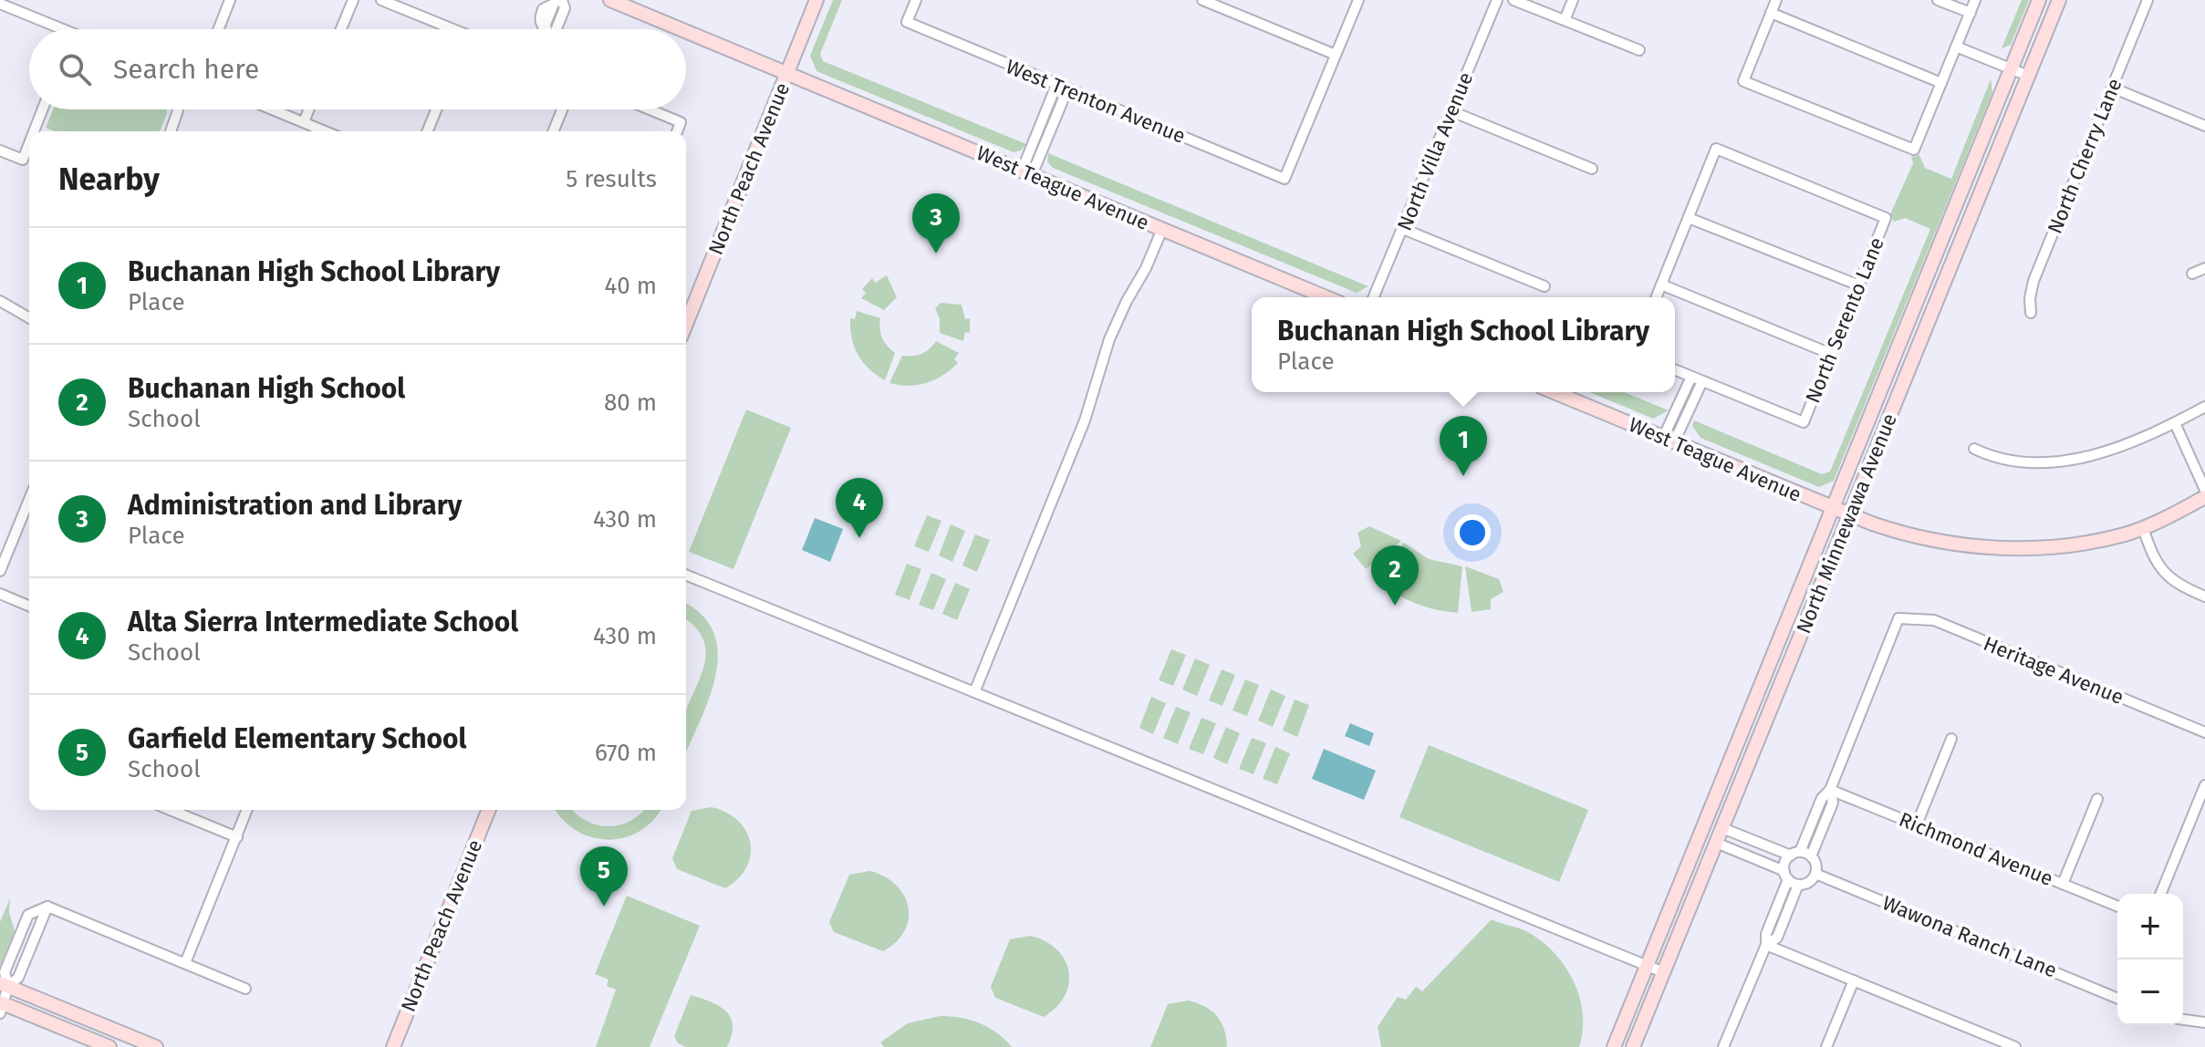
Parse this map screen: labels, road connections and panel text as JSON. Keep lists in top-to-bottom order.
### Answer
{
  "streets": {
    "main road": ["North Peach Avenue", "West Teague Avenue", "North Minnewawa Avenue"],
    "street": [
      "West Trenton Avenue",
      "North Villa Avenue",
      "North Cherry Lane",
      "North Serento Lane",
      "Heritage Avenue",
      "Richmond Avenue",
      "Wawona Ranch Lane"
    ]
  },
  "crossings": [
    ["North Peach Avenue", "West Teague Avenue"],
    ["West Teague Avenue", "North Minnewawa Avenue"],
    ["Heritage Avenue", "Richmond Avenue"]
  ],
  "page": {
    "search": "Search here",
    "heading": ["Nearby", "5 results"],
    "pins": [
      "3",
      "1",
      "4",
      "2",
      "5"
    ],
    "list": [
      {
        "mark": "1",
        "name": "Buchanan High School Library",
        "note": "Place",
        "value": "40 m"
      },
      {
        "mark": "2",
        "name": "Buchanan High School",
        "note": "School",
        "value": "80 m"
      },
      {
        "mark": "3",
        "name": "Administration and Library",
        "note": "Place",
        "value": "430 m"
      },
      {
        "mark": "4",
        "name": "Alta Sierra Intermediate School",
        "note": "School",
        "value": "430 m"
      },
      {
        "mark": "5",
        "name": "Garfield Elementary School",
        "note": "School",
        "value": "670 m"
      }
    ],
    "popup": ["Buchanan High School Library", "Place"],
    "map_buttons": ["+", "−"]
  }
}
